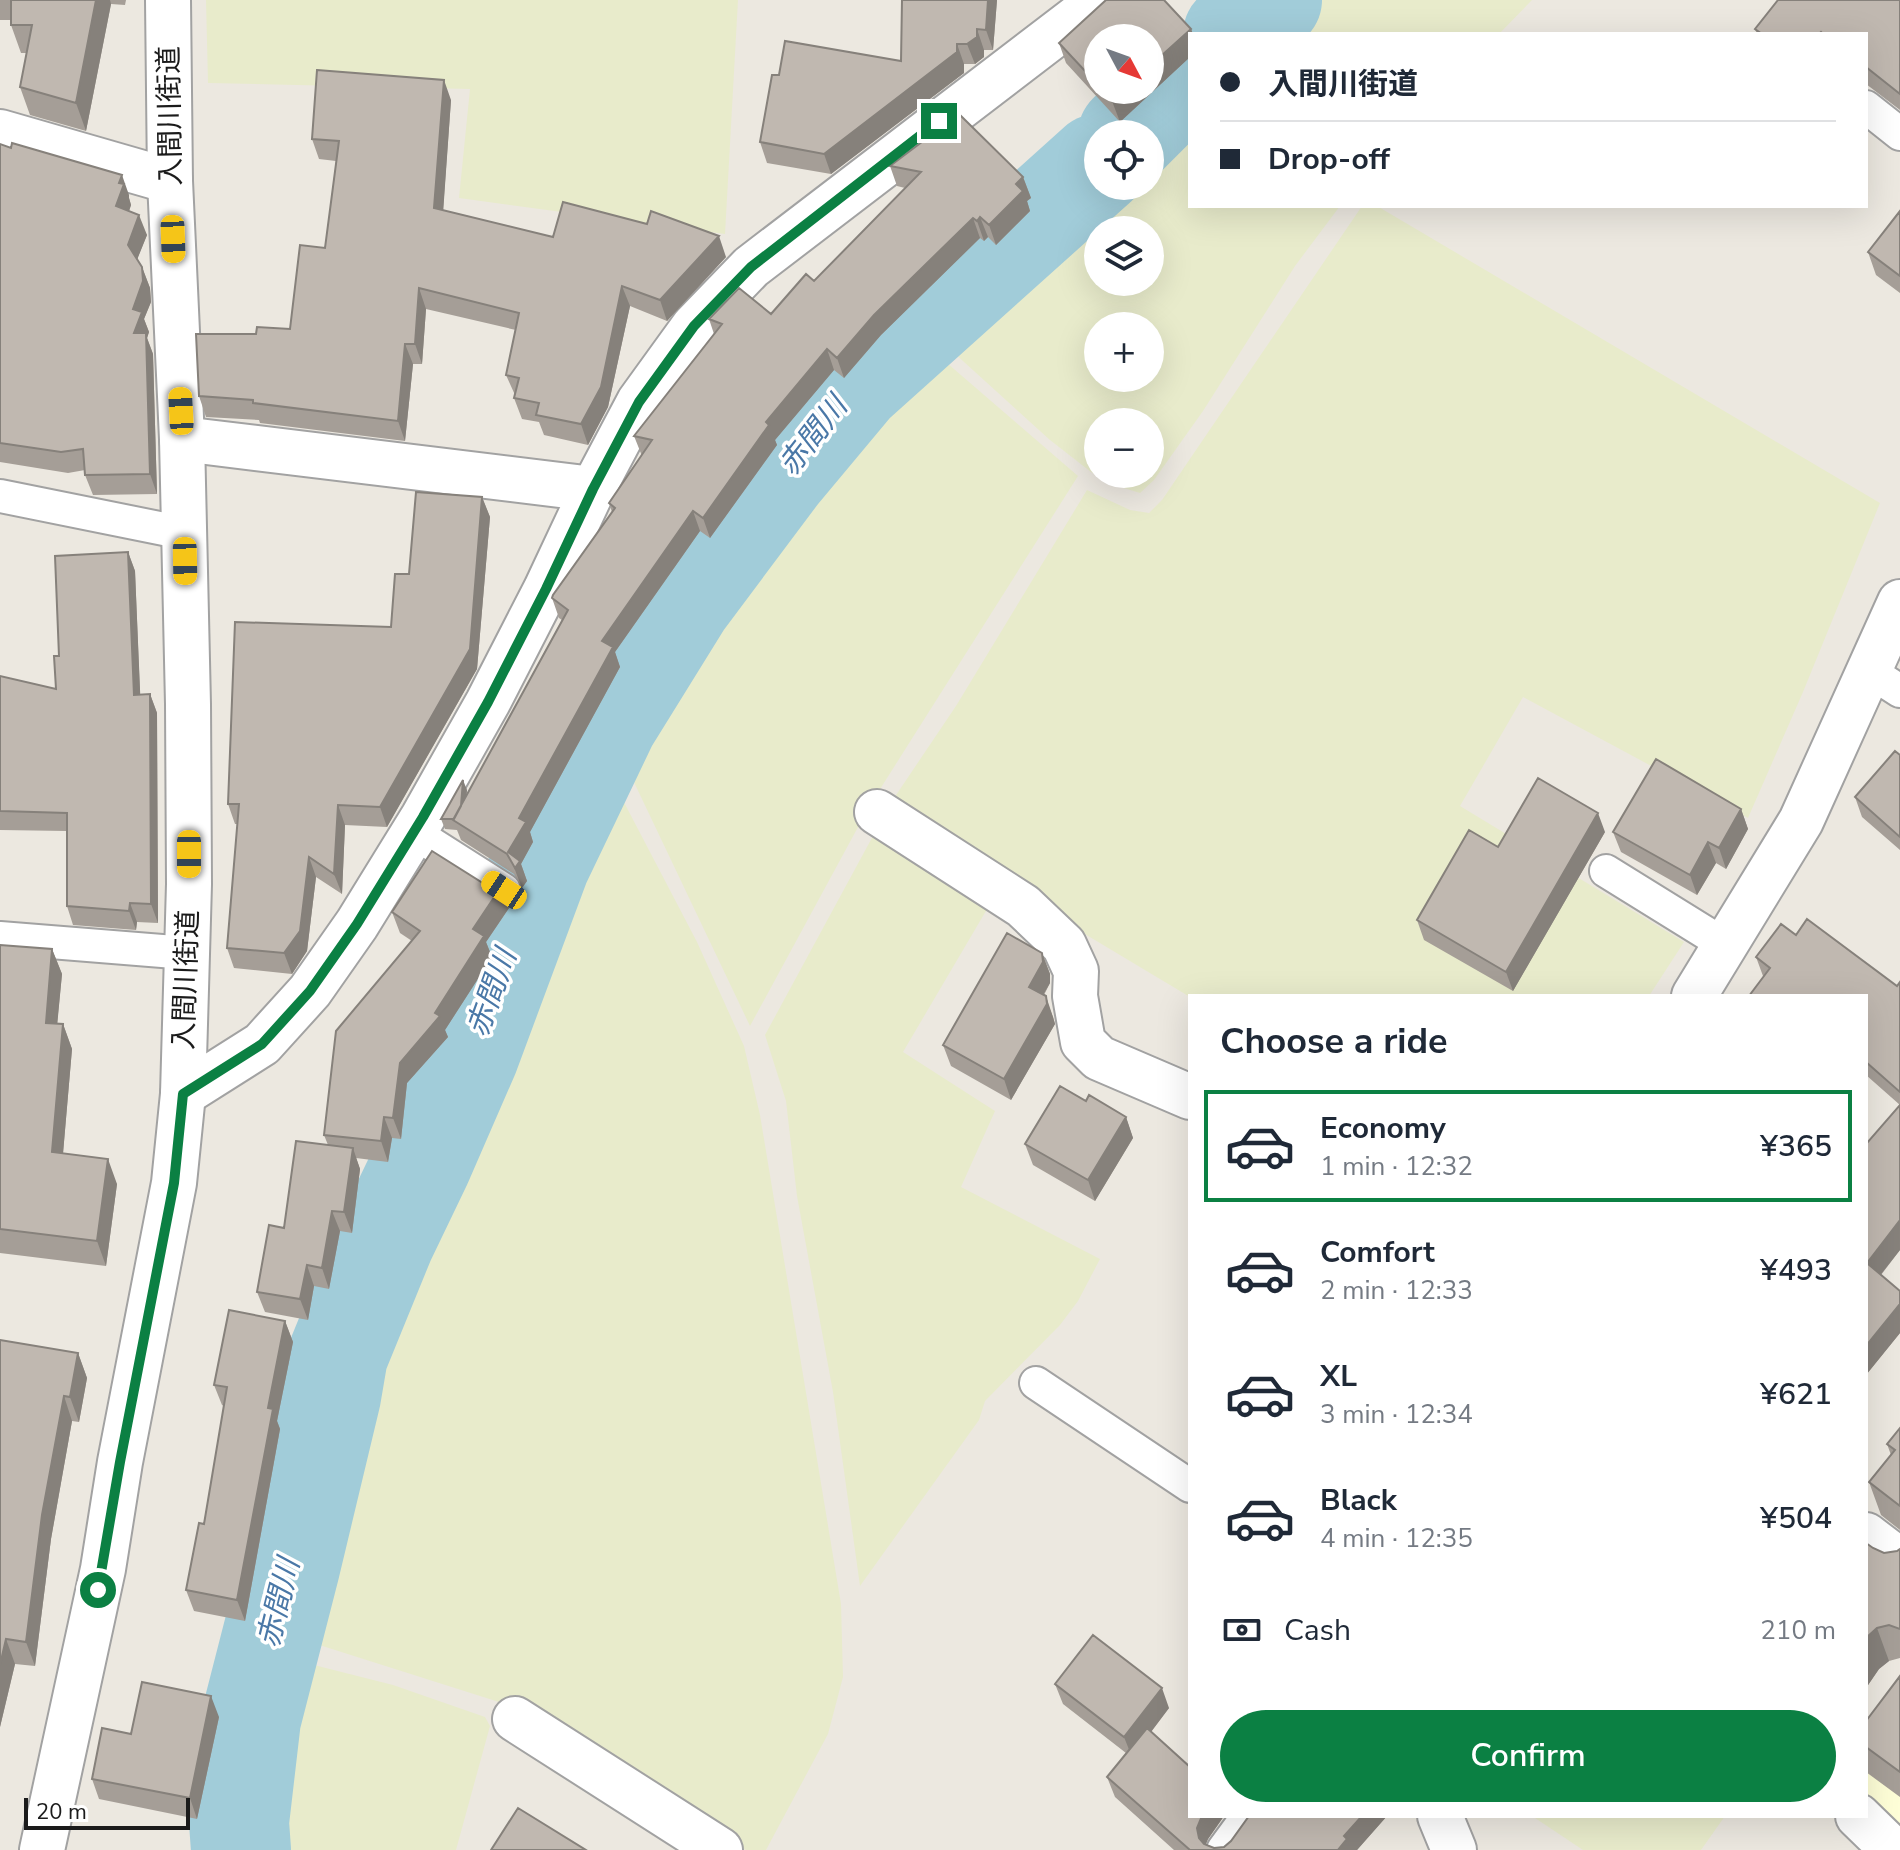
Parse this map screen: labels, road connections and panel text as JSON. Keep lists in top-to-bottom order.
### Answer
{
  "streets": {
    "street": ["入間川街道"]
  },
  "water": ["赤間川"],
  "scale_bar": "20 m",
  "north": "bottom right",
  "page": {
    "map_buttons": ["+", "−"],
    "banner": ["入間川街道", "Drop-off"],
    "heading": "Choose a ride",
    "list": [
      {
        "name": "Economy",
        "note": "1 min · 12:32",
        "value": "¥365"
      },
      {
        "name": "Comfort",
        "note": "2 min · 12:33",
        "value": "¥493"
      },
      {
        "name": "XL",
        "note": "3 min · 12:34",
        "value": "¥621"
      },
      {
        "name": "Black",
        "note": "4 min · 12:35",
        "value": "¥504"
      }
    ],
    "pay": ["Cash", "210 m"],
    "buttons": "Confirm",
    "scale": "20 m"
  }
}
